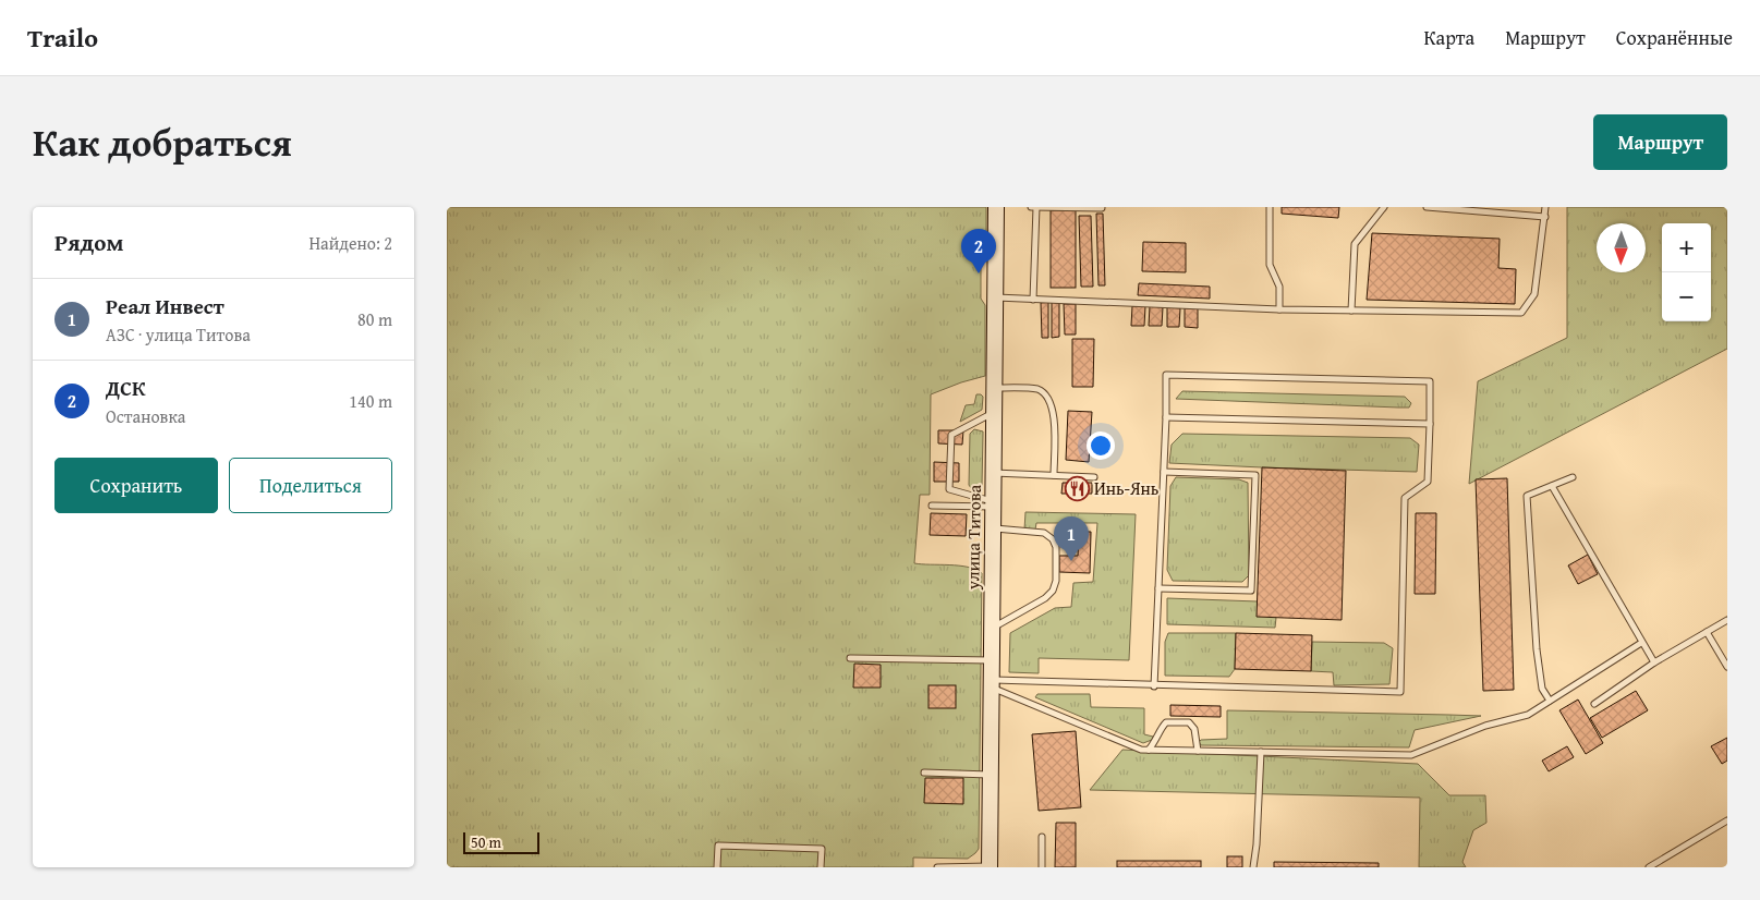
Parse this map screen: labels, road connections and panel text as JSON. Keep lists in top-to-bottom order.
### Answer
{
  "streets": {
    "main road": ["улица Титова"]
  },
  "places": {
    "restaurant": ["Инь-Янь"]
  },
  "scale_bar": "50 m",
  "north": "bottom",
  "page": {
    "header": "Trailo",
    "nav": ["Карта", "Маршрут", "Сохранённые"],
    "title": "Как добраться",
    "buttons": [
      "Маршрут",
      ["Сохранить", "Поделиться"]
    ],
    "heading": ["Рядом", "Найдено: 2"],
    "map_buttons": ["+", "−"],
    "pins": ["2", "1"],
    "list": [
      {
        "mark": "1",
        "name": "Реал Инвест",
        "note": "АЗС · улица Титова",
        "value": "80 m"
      },
      {
        "mark": "2",
        "name": "ДСК",
        "note": "Остановка",
        "value": "140 m"
      }
    ],
    "scale": "50 m"
  }
}
